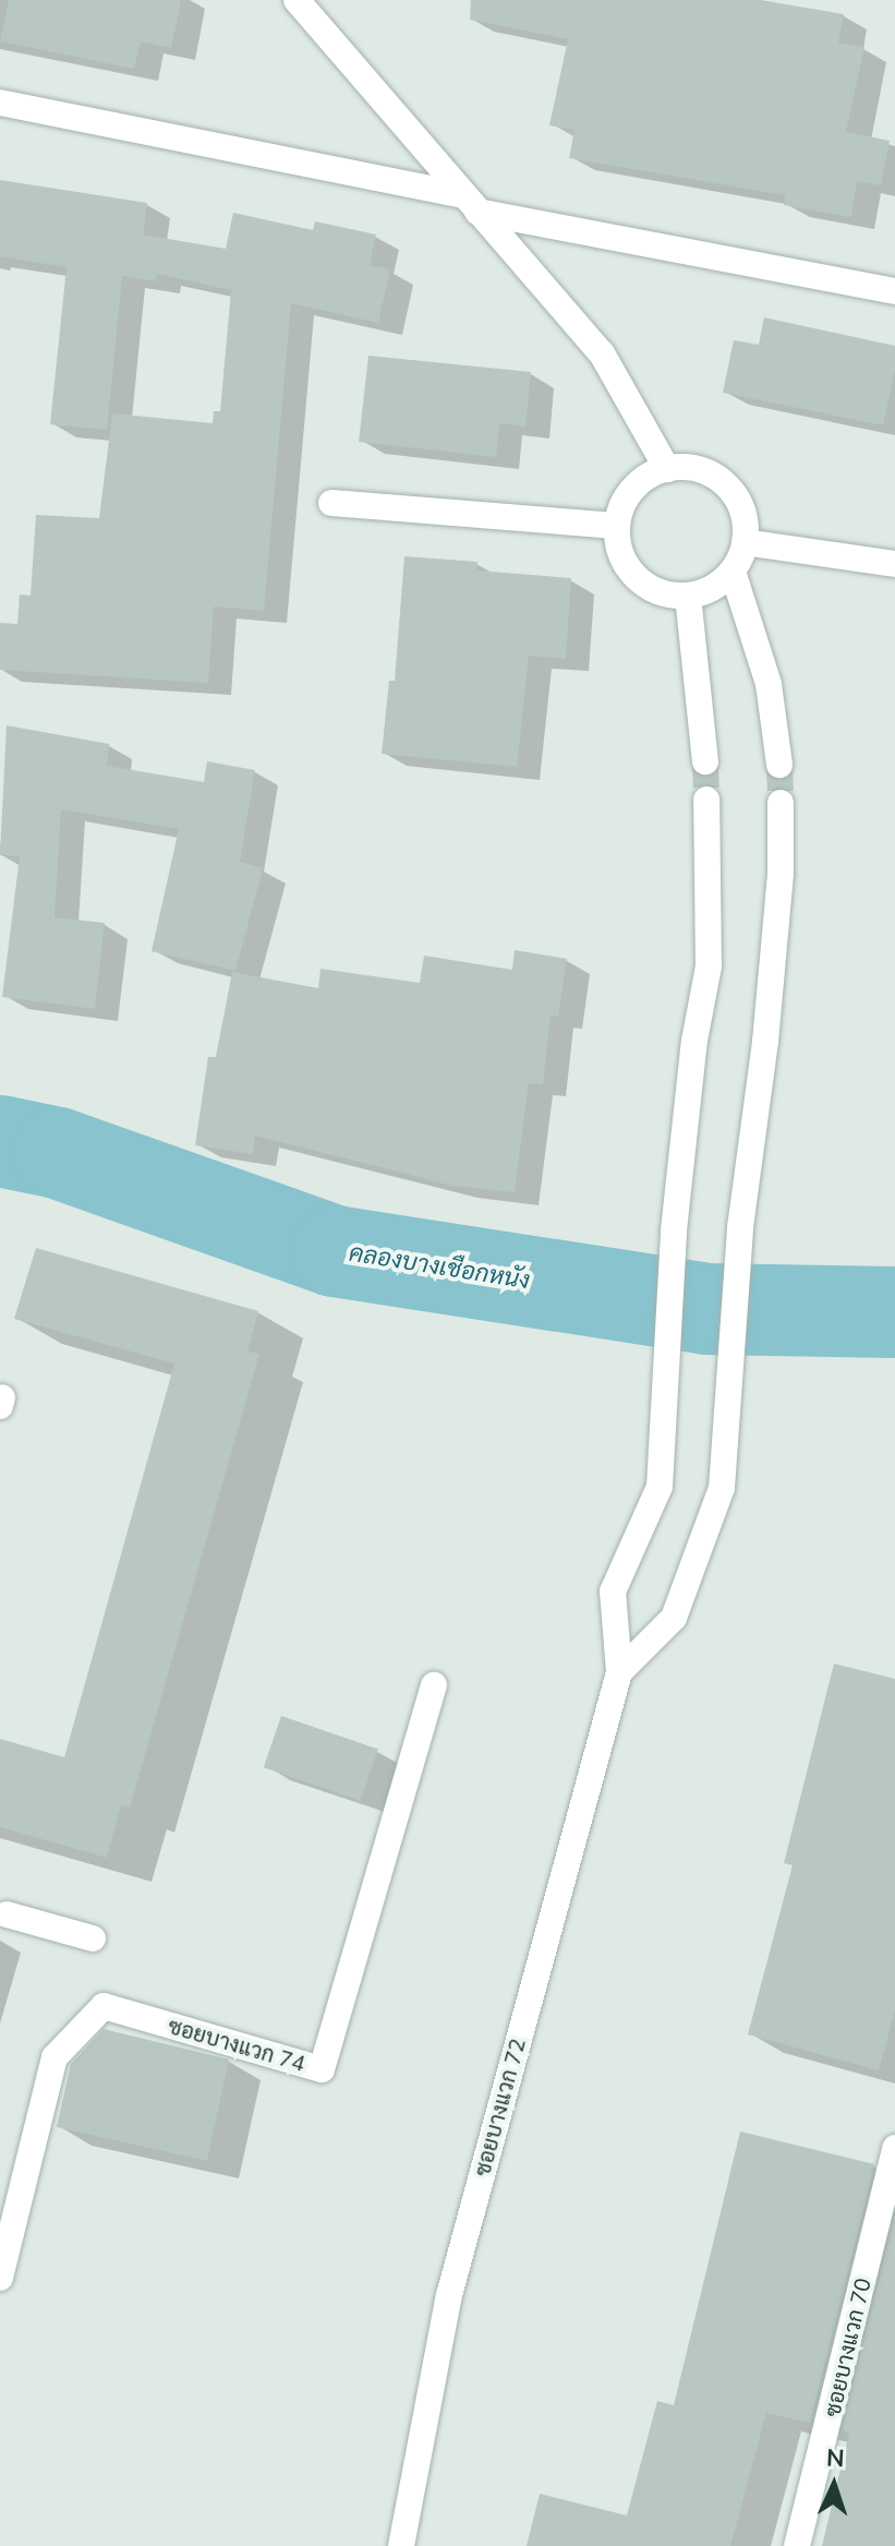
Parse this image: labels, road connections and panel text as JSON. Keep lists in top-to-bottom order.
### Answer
{
  "streets": {
    "street": ["ซอยบางแวก 74", "ซอยบางแวก 72", "ซอยบางแวก 70"]
  },
  "water": ["คลองบางเชือกหนัง"],
  "north": "top"
}
